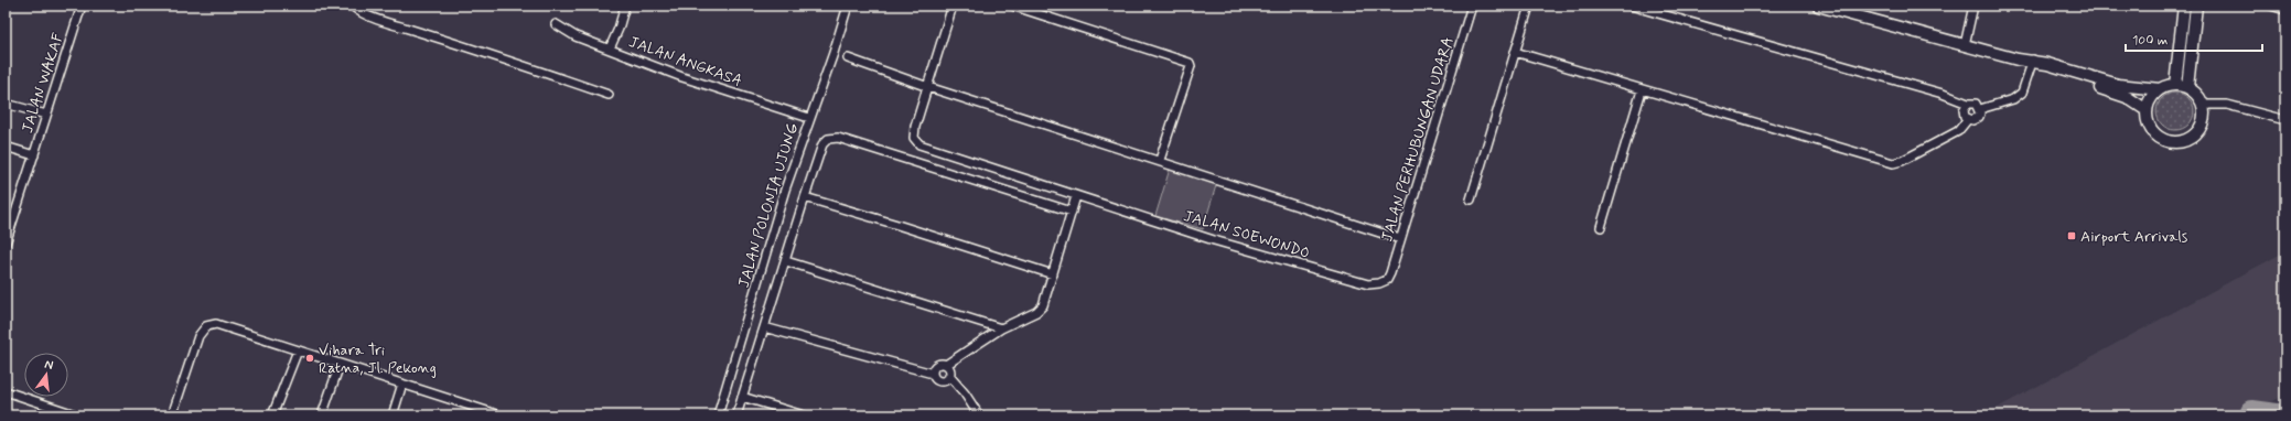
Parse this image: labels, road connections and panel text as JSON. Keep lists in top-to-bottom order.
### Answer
{
  "streets": {
    "street": [
      "JALAN ANGKASA",
      "JALAN WAKAF",
      "JALAN PERHUBUNGAN UDARA",
      "JALAN POLONIA UJUNG",
      "JALAN SOEWONDO"
    ]
  },
  "crossings": [
    ["JALAN ANGKASA", "JALAN POLONIA UJUNG"],
    ["JALAN PERHUBUNGAN UDARA", "JALAN SOEWONDO"]
  ],
  "places": {
    "transit": ["Airport Arrivals"],
    "other": ["Vihara Tri Ratna, Jl. Pekong"]
  },
  "scale_bar": "100 m",
  "north": "top"
}
